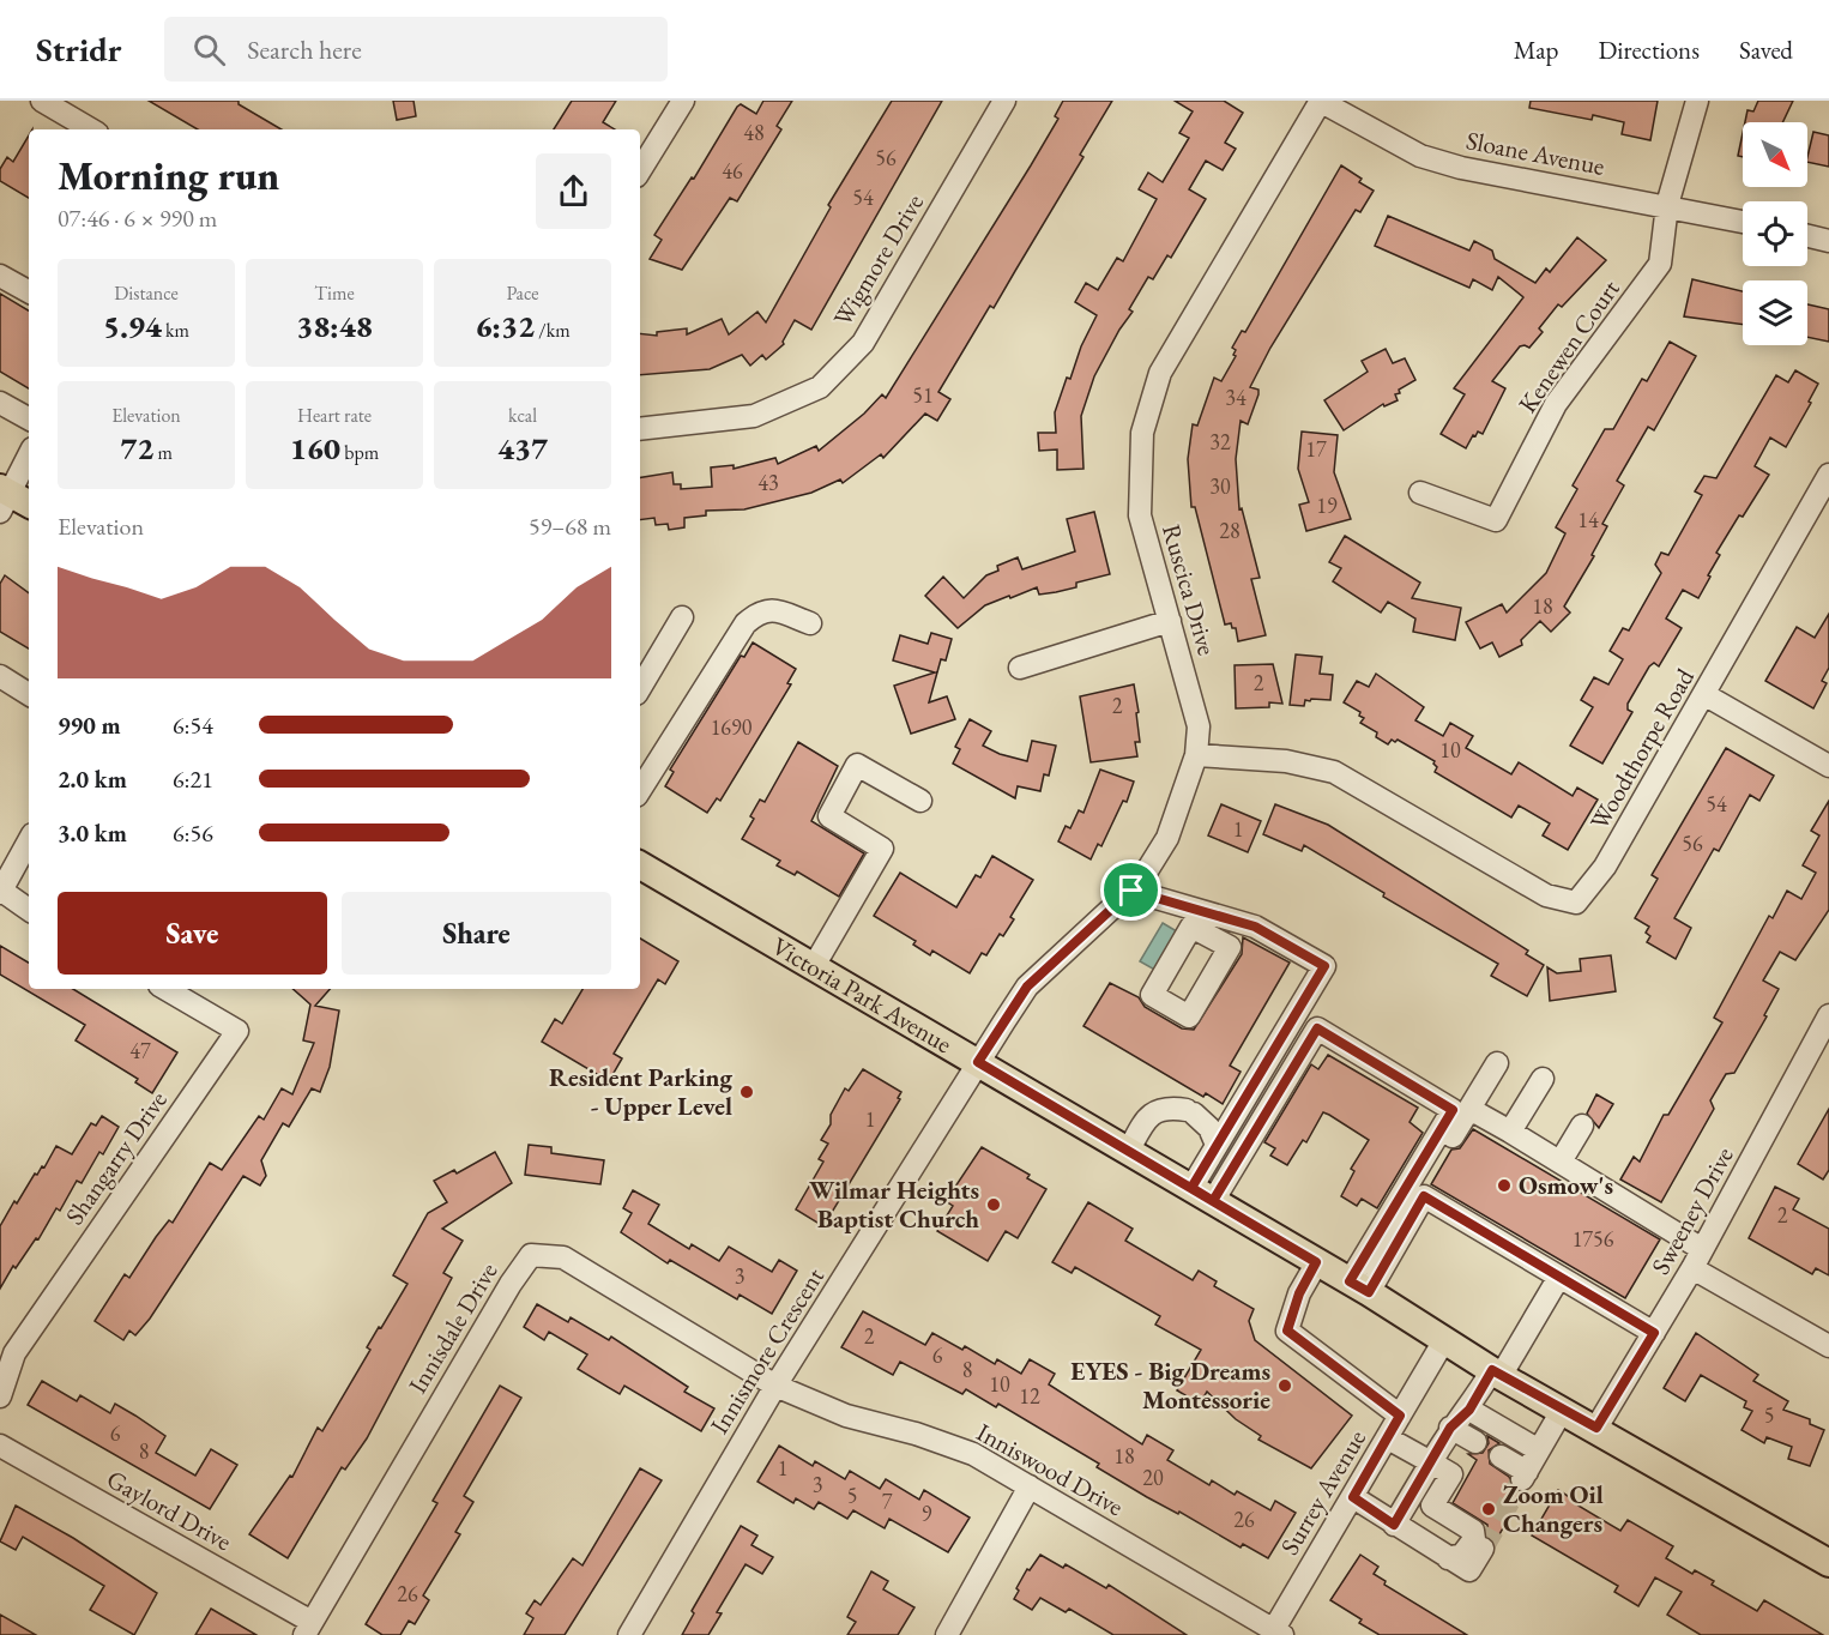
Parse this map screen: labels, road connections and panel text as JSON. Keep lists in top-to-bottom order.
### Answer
{
  "streets": {
    "main road": ["Victoria Park Avenue"],
    "street": [
      "Sloane Avenue",
      "Wigmore Drive",
      "Kenewen Court",
      "Ruscica Drive",
      "Woodthorpe Road",
      "Shangarry Drive",
      "Sweeney Drive",
      "Innisdale Drive",
      "Innismore Crescent",
      "Inniswood Drive",
      "Surrey Avenue",
      "Gaylord Drive"
    ]
  },
  "crossings": [
    ["Sloane Avenue", "Kenewen Court"],
    ["Sloane Avenue", "Ruscica Drive"],
    ["Ruscica Drive", "Woodthorpe Road"],
    ["Ruscica Drive", "Victoria Park Avenue"],
    ["Ruscica Drive", "Innismore Crescent"],
    ["Victoria Park Avenue", "Sweeney Drive"],
    ["Victoria Park Avenue", "Innismore Crescent"],
    ["Victoria Park Avenue", "Surrey Avenue"],
    ["Innisdale Drive", "Innismore Crescent"],
    ["Innisdale Drive", "Inniswood Drive"],
    ["Innisdale Drive", "Gaylord Drive"],
    ["Innismore Crescent", "Inniswood Drive"],
    ["Inniswood Drive", "Surrey Avenue"]
  ],
  "places": [
    "Resident Parking - Upper Level",
    "Osmow's",
    "Wilmar Heights Baptist Church",
    "EYES - Big Dreams Montessorie",
    "Zoom Oil Changers"
  ],
  "house_numbers": [
    "48",
    "56",
    "46",
    "54",
    "51",
    "34",
    "32",
    "17",
    "43",
    "30",
    "19",
    "14",
    "28",
    "18",
    "2",
    "2",
    "1690",
    "10",
    "54",
    "1",
    "56",
    "47",
    "1",
    "2",
    "1756",
    "3",
    "2",
    "6",
    "8",
    "10",
    "12",
    "5",
    "6",
    "8",
    "18",
    "1",
    "20",
    "3",
    "5",
    "7",
    "9",
    "26",
    "26"
  ],
  "north": "bottom right",
  "page": {
    "header": "Stridr",
    "search": "Search here",
    "nav": ["Map", "Directions", "Saved"],
    "heading": ["Morning run", "07:46 · 6 × 990 m"],
    "stats": [
      ["Distance", "5.94 km"],
      ["Time", "38:48"],
      ["Pace", "6:32 /km"],
      ["Elevation", "72 m"],
      ["Heart rate", "160 bpm"],
      ["kcal", "437"]
    ],
    "chart": ["Elevation", "59–68 m"],
    "list": [
      {
        "name": "990 m",
        "note": "6:54"
      },
      {
        "name": "2.0 km",
        "note": "6:21"
      },
      {
        "name": "3.0 km",
        "note": "6:56"
      }
    ],
    "buttons": ["Save", "Share"]
  }
}
